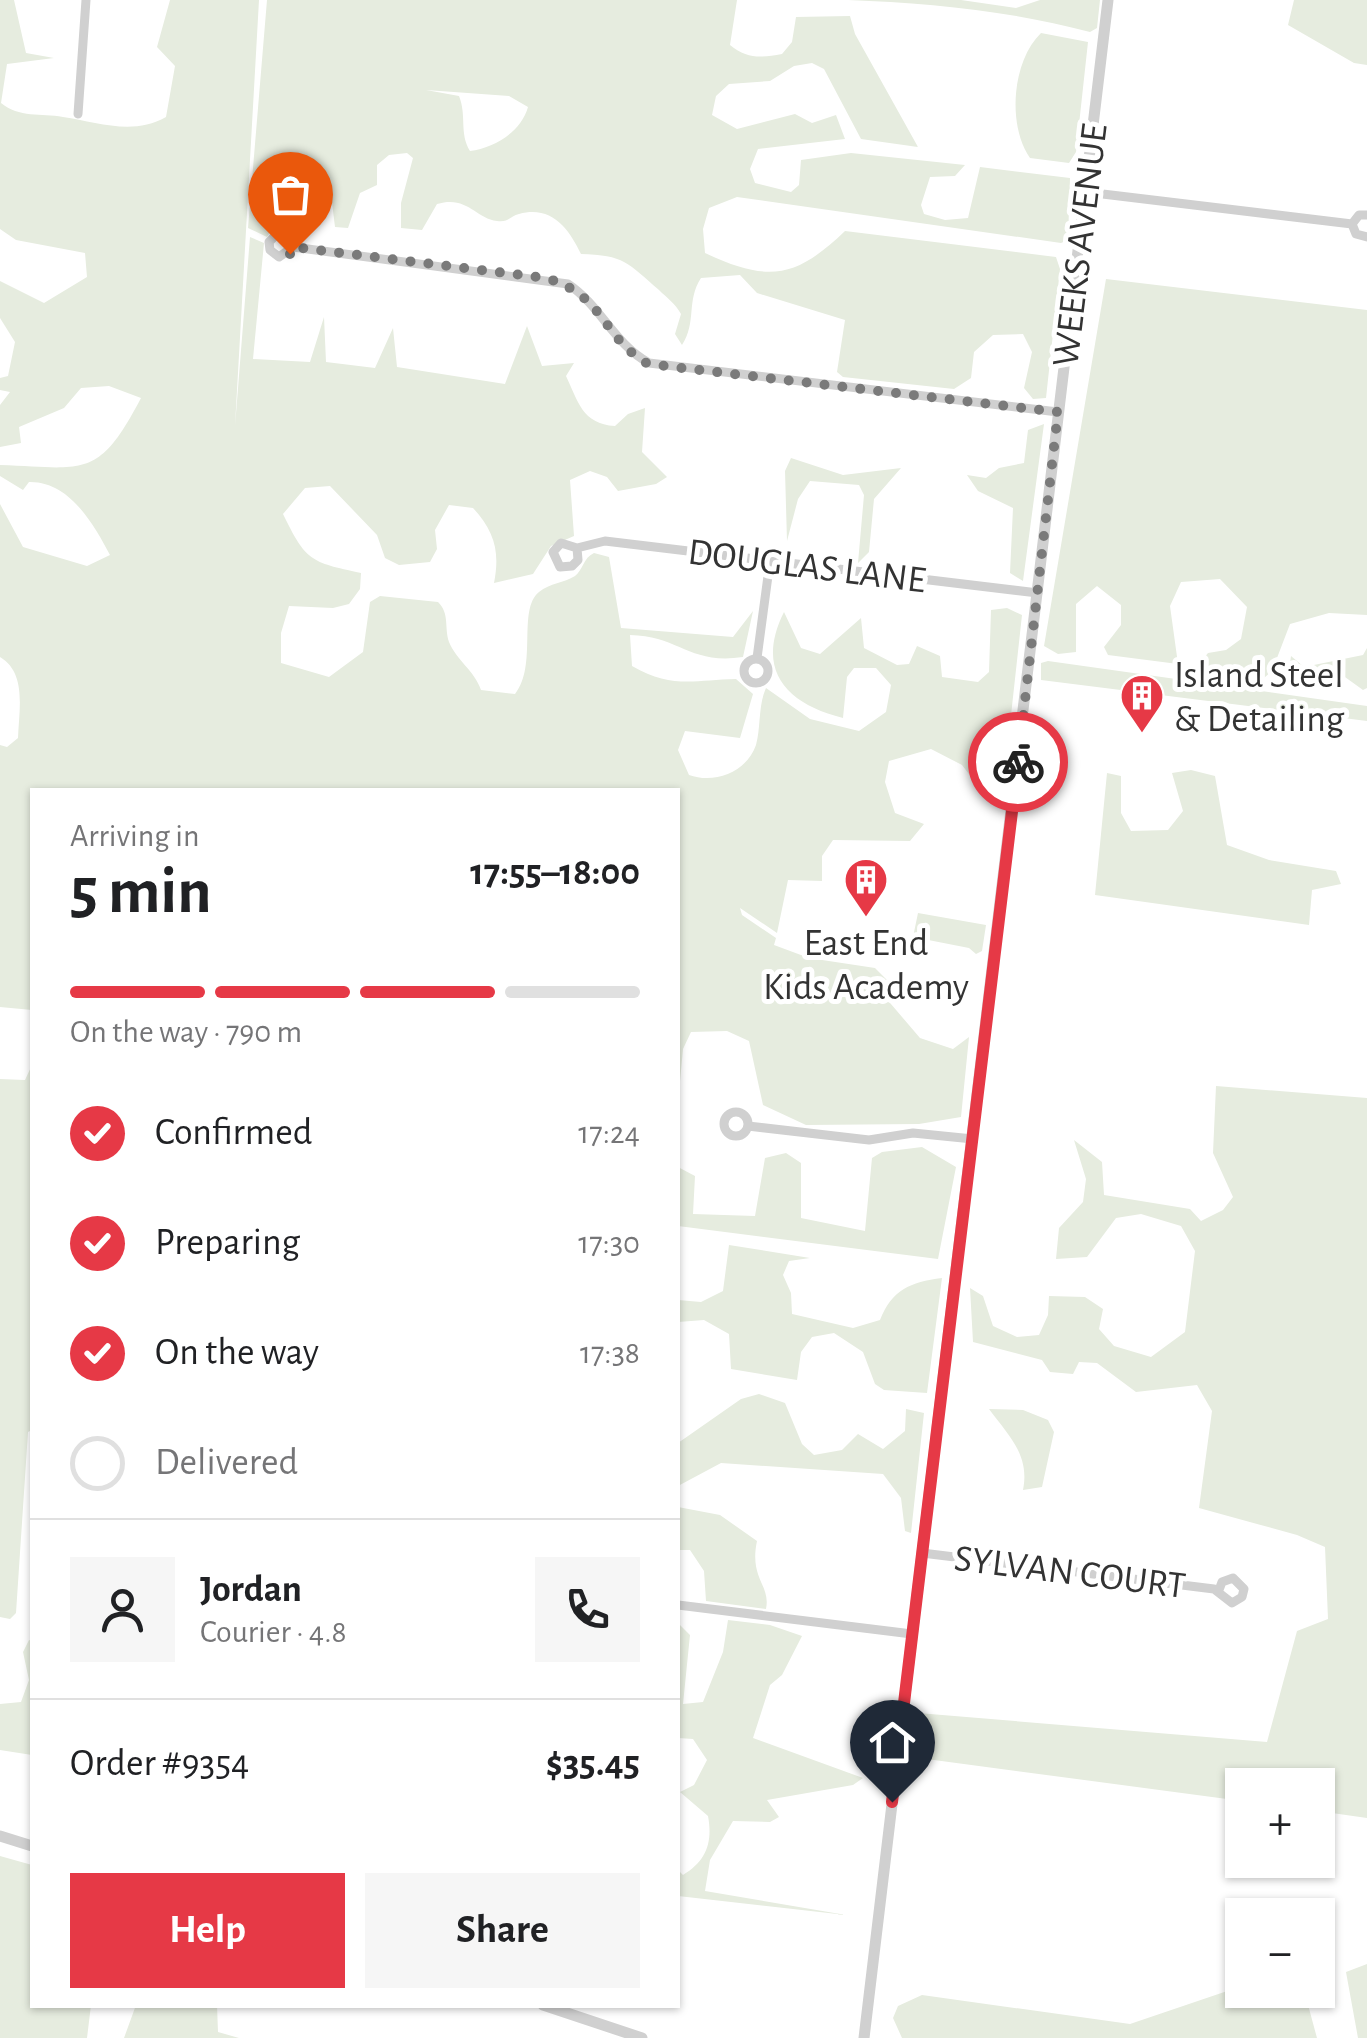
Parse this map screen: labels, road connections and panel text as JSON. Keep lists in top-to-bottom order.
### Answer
{
  "streets": {
    "street": ["WEEKS AVENUE", "DOUGLAS LANE", "SYLVAN COURT"]
  },
  "crossings": [
    ["WEEKS AVENUE", "DOUGLAS LANE"],
    ["WEEKS AVENUE", "SYLVAN COURT"]
  ],
  "places": {
    "building": ["Island Steel & Detailing", "East End Kids Academy"]
  },
  "page": {
    "heading": ["5 min", "Arriving in", "17:55–18:00"],
    "panel": [
      "Jordan",
      "Courier · 4.8",
      "Order #9354",
      "$35.45"
    ],
    "bar": "On the way · 790 m",
    "list": [
      ["Confirmed", "17:24"],
      ["Preparing", "17:30"],
      ["On the way", "17:38"],
      "Delivered"
    ],
    "map_buttons": ["+", "−"],
    "buttons": ["Help", "Share"]
  }
}
